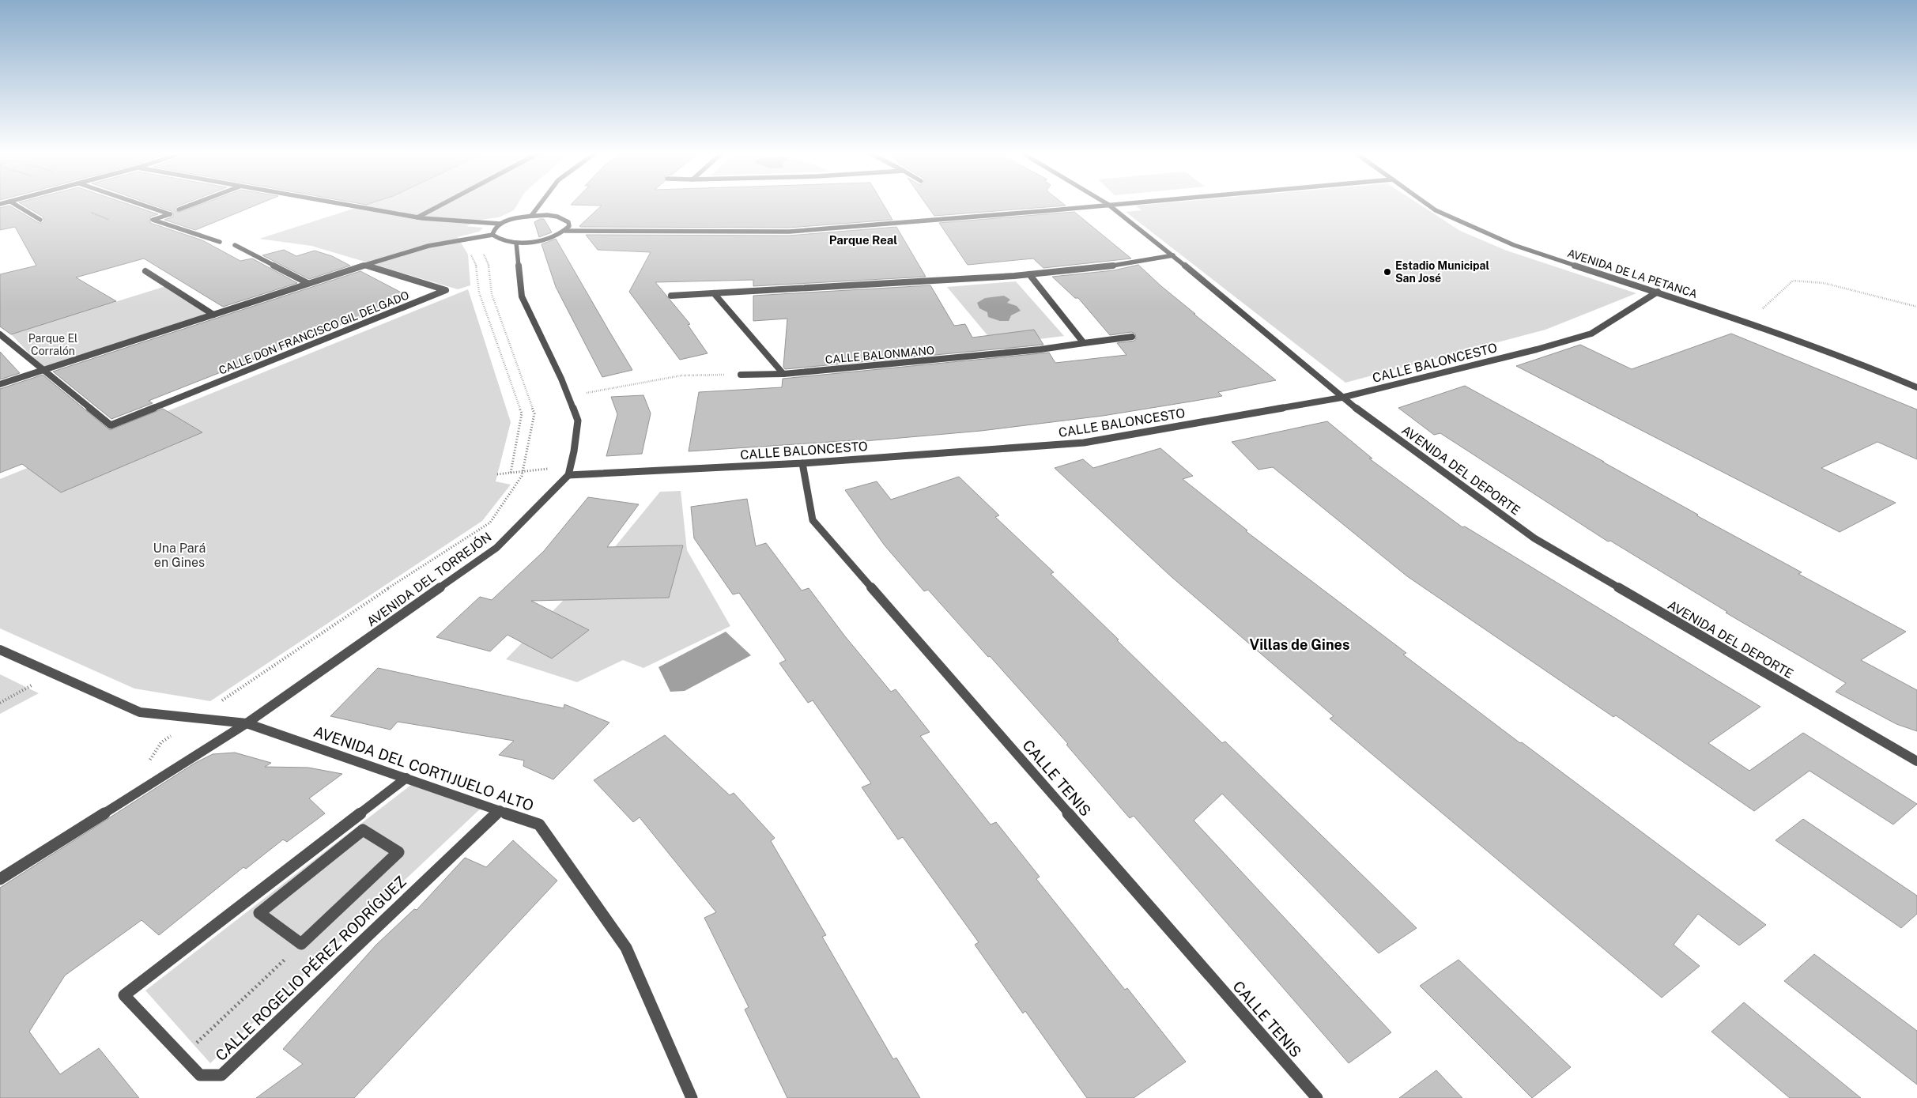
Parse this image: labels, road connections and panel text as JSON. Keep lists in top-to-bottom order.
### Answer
{
  "streets": {
    "street": [
      "AVENIDA DE LA PETANCA",
      "CALLE DON FRANCISCO GIL DELGADO",
      "CALLE BALONMANO",
      "CALLE BALONCESTO",
      "AVENIDA DEL DEPORTE",
      "AVENIDA DEL TORREJÓN",
      "AVENIDA DEL CORTIJUELO ALTO",
      "CALLE TENIS",
      "CALLE ROGELIO PÉREZ RODRÍGUEZ"
    ]
  },
  "crossings": [
    ["AVENIDA DE LA PETANCA", "CALLE BALONCESTO"],
    ["CALLE BALONCESTO", "AVENIDA DEL DEPORTE"],
    ["CALLE BALONCESTO", "AVENIDA DEL TORREJÓN"],
    ["CALLE BALONCESTO", "CALLE TENIS"],
    ["AVENIDA DEL TORREJÓN", "AVENIDA DEL CORTIJUELO ALTO"],
    ["AVENIDA DEL CORTIJUELO ALTO", "CALLE ROGELIO PÉREZ RODRÍGUEZ"]
  ],
  "districts": ["Parque Real", "Villas de Gines"],
  "parks": ["Parque El Corralón", "Una Pará en Gines"],
  "places": ["Estadio Municipal San José"]
}
